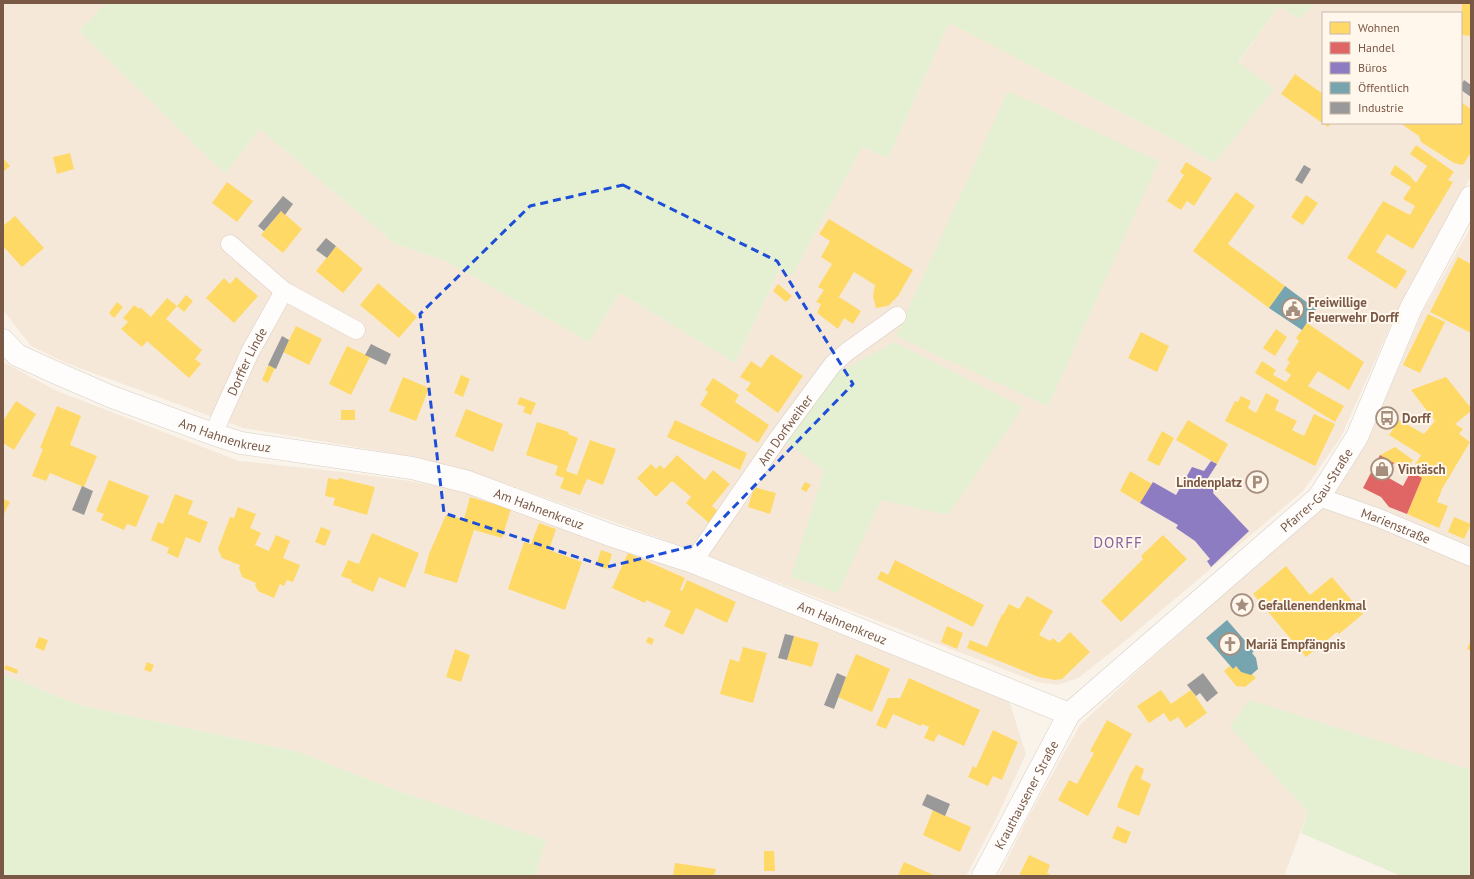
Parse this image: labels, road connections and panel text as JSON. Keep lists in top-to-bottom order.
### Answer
{
  "streets": {
    "street": [
      "Dorffer Linde",
      "Am Dorfweiher",
      "Am Hahnenkreuz",
      "Pfarrer-Gau-Straße",
      "Marienstraße",
      "Krauthausener Straße"
    ]
  },
  "crossings": [
    ["Dorffer Linde", "Am Hahnenkreuz"],
    ["Am Dorfweiher", "Am Hahnenkreuz"],
    ["Am Hahnenkreuz", "Pfarrer-Gau-Straße"],
    ["Am Hahnenkreuz", "Krauthausener Straße"],
    ["Pfarrer-Gau-Straße", "Marienstraße"],
    ["Pfarrer-Gau-Straße", "Krauthausener Straße"]
  ],
  "districts": ["DORFF"],
  "places": {
    "public building": ["Freiwillige Feuerwehr Dorff"],
    "bus stop": ["Dorff"],
    "shop": ["Vintäsch"],
    "parking": ["Lindenplatz"],
    "place": ["Gefallenendenkmal"],
    "church": ["Mariä Empfängnis"]
  },
  "legend": [
    "Wohnen",
    "Handel",
    "Büros",
    "Öffentlich",
    "Industrie"
  ]
}
